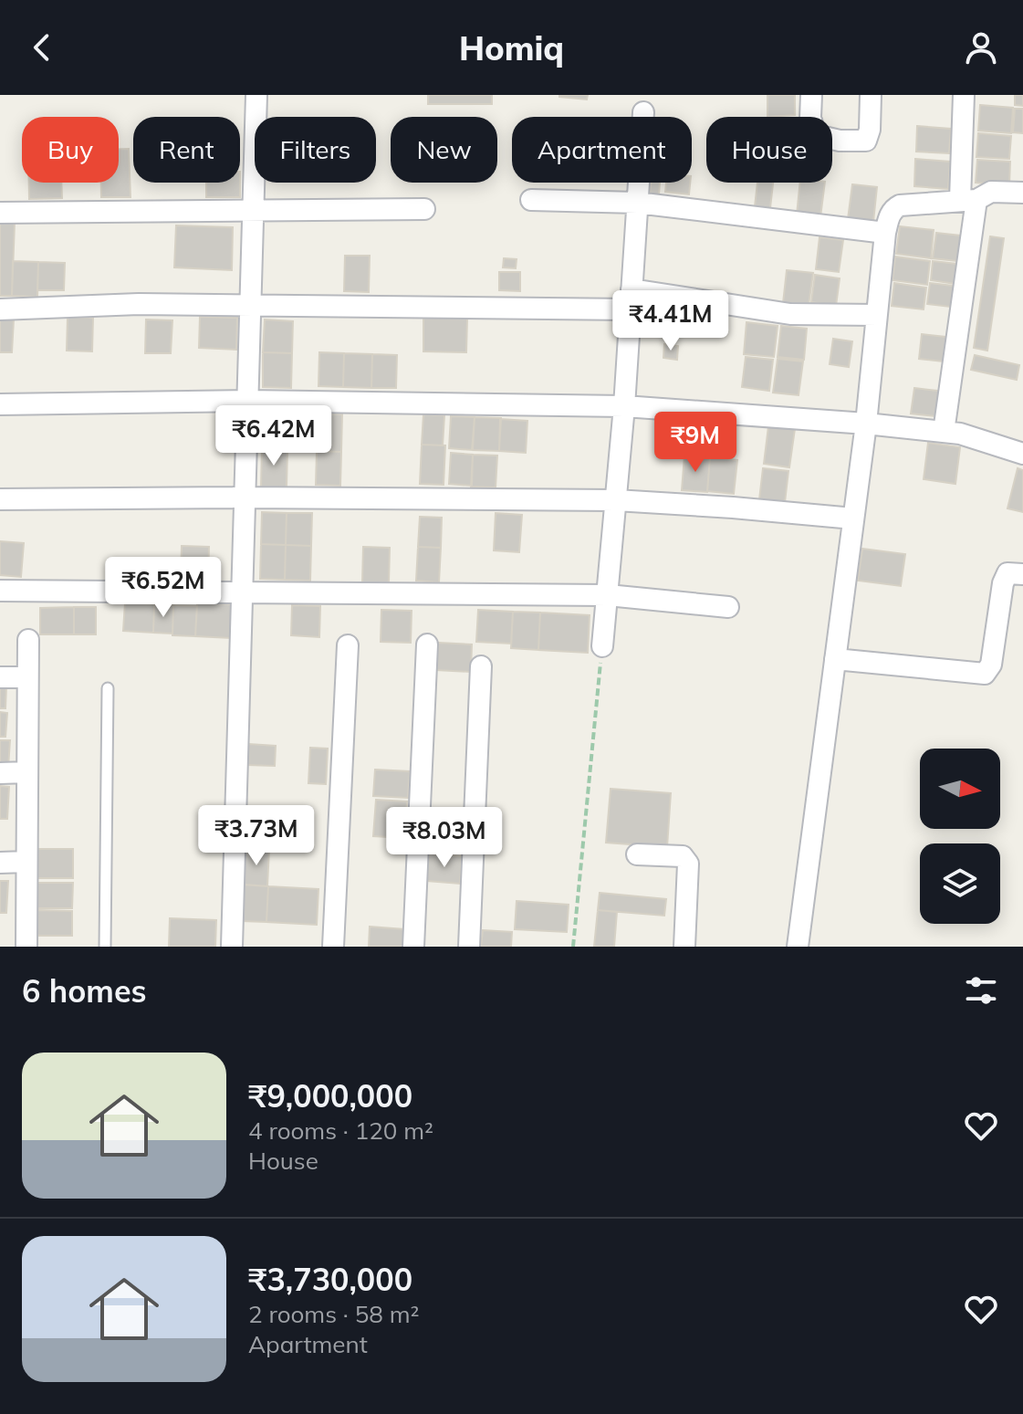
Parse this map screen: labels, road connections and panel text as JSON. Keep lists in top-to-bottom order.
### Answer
{
  "north": "right",
  "page": {
    "header": "Homiq",
    "chip": [
      "Buy",
      "Rent",
      "Filters",
      "New",
      "Apartment",
      "House"
    ],
    "price": [
      "₹4.41M",
      "₹6.42M",
      "₹9M",
      "₹6.52M",
      "₹3.73M",
      "₹8.03M"
    ],
    "heading": "6 homes",
    "list": [
      {
        "name": "₹9,000,000",
        "note": "4 rooms · 120 m² · House"
      },
      {
        "name": "₹3,730,000",
        "note": "2 rooms · 58 m² · Apartment"
      }
    ]
  }
}
